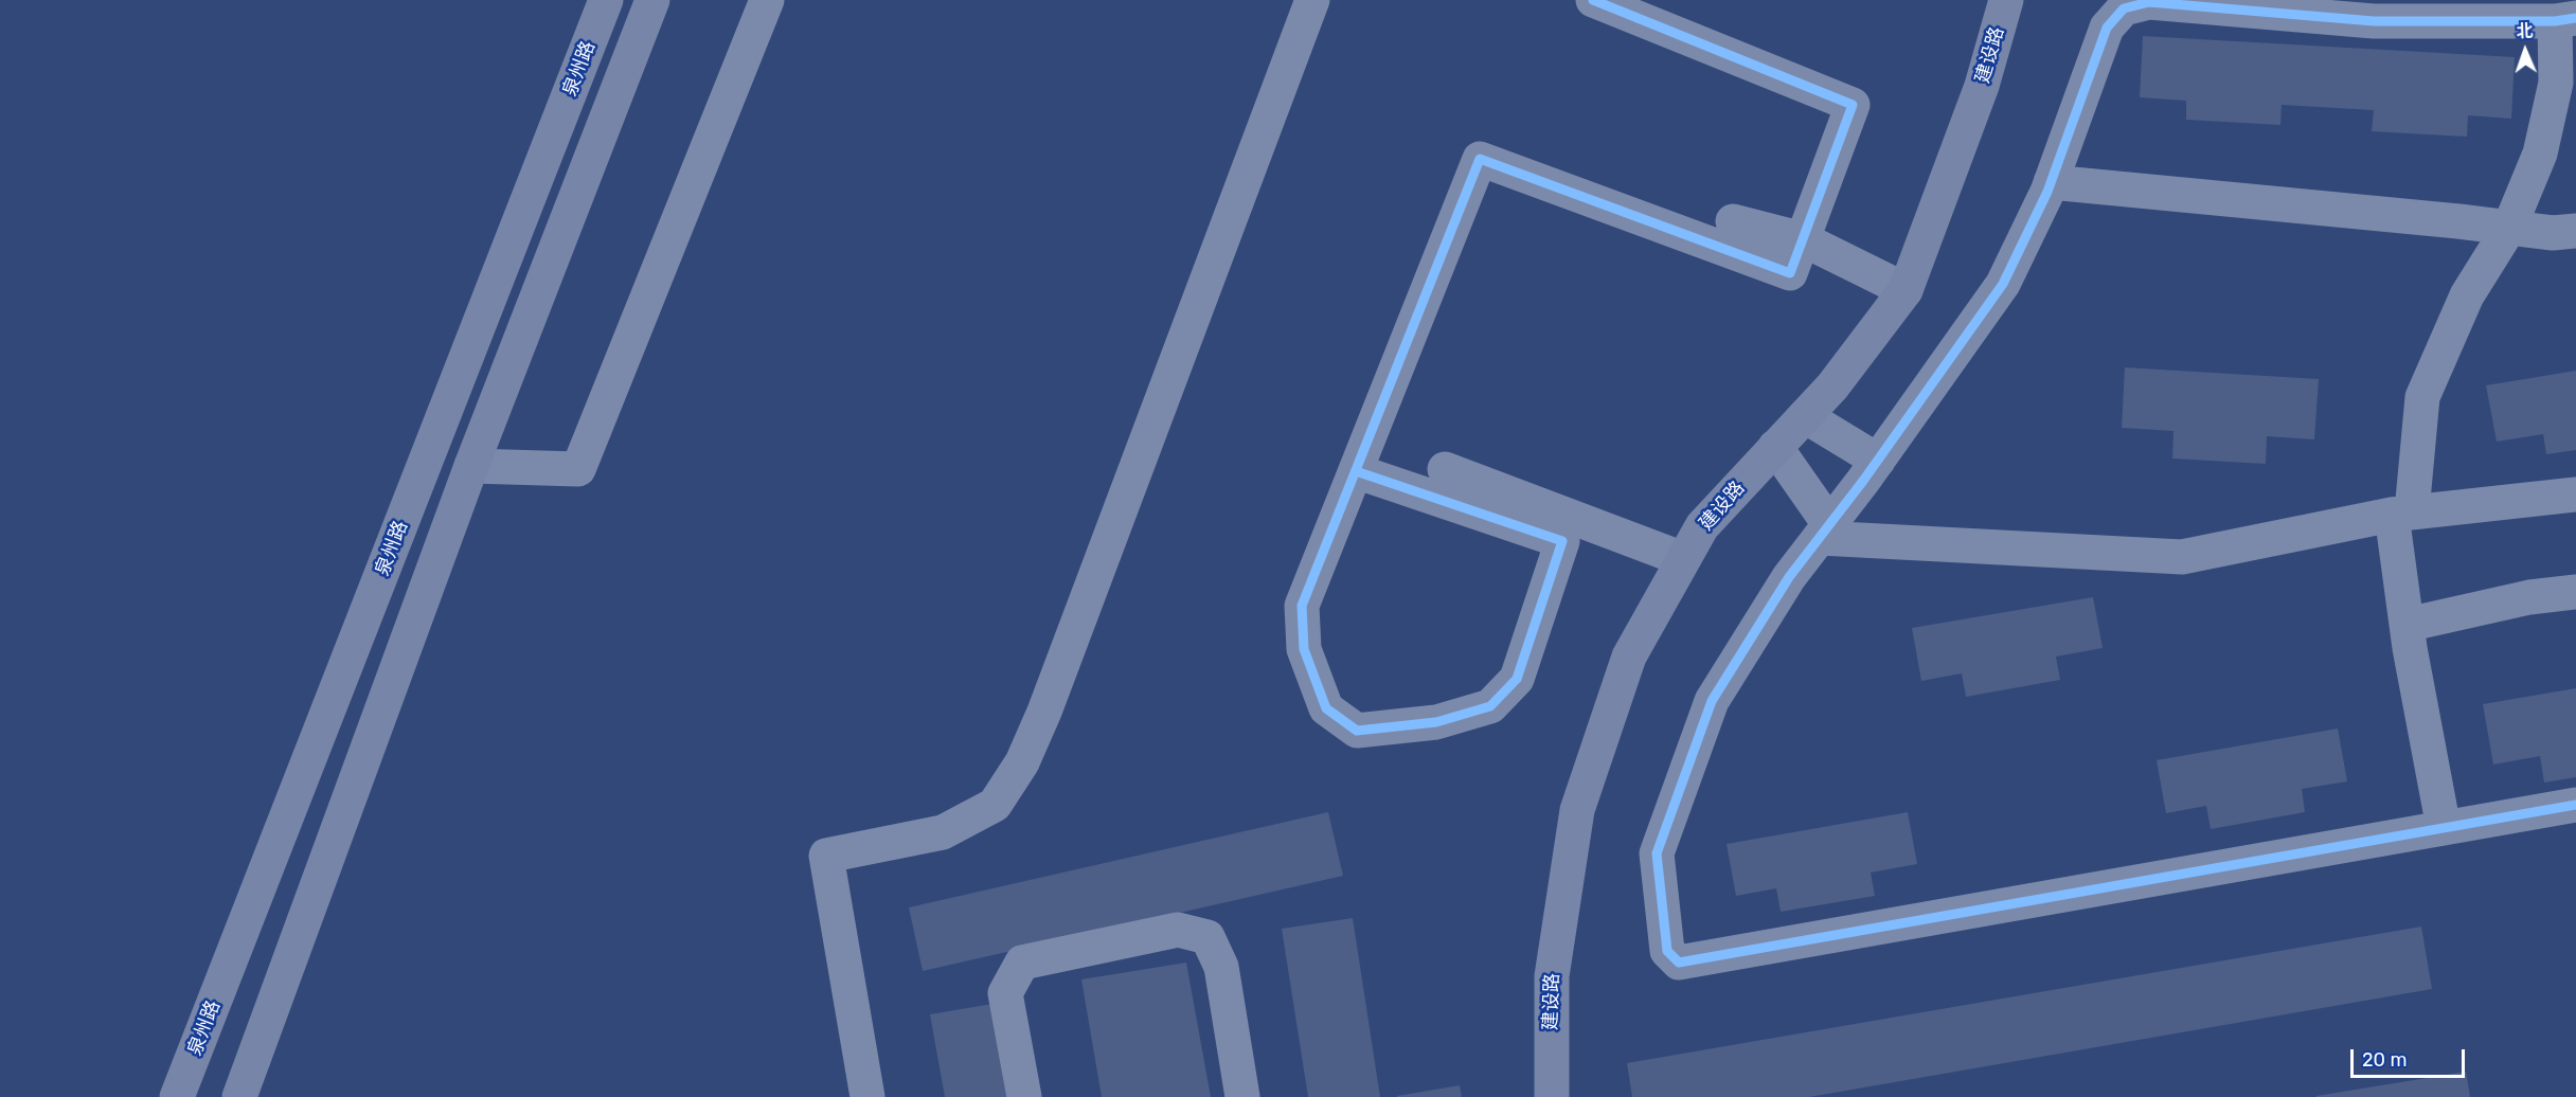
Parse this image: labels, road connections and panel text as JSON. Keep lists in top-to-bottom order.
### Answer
{
  "streets": {
    "main road": ["建设路", "泉州路"]
  },
  "scale_bar": "20 m",
  "north": "top"
}
